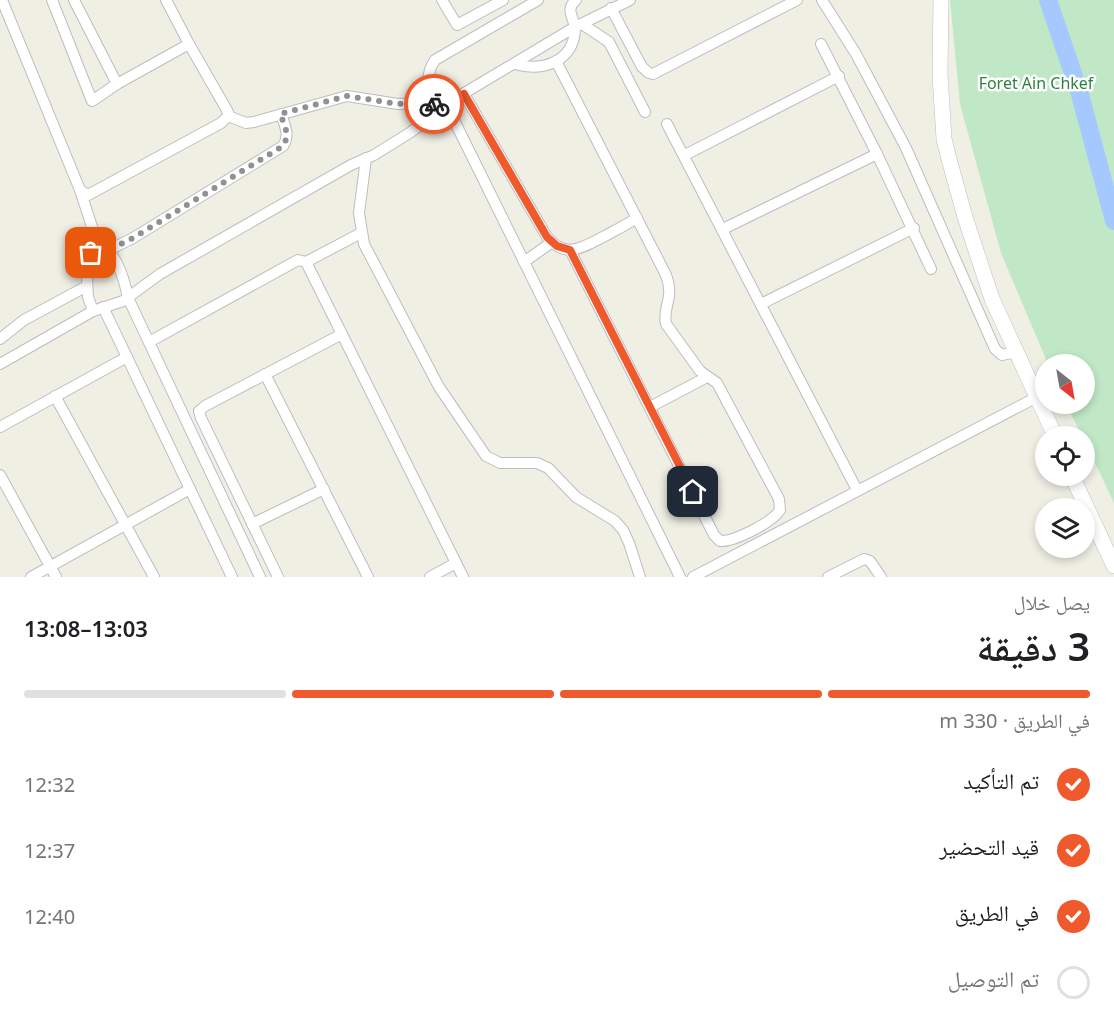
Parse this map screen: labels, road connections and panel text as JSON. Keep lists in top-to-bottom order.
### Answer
{
  "parks": ["Foret Ain Chkef"],
  "north": "bottom right",
  "page": {
    "heading": ["3 دقيقة", "يصل خلال", "13:03–13:08"],
    "bar": "في الطريق · 330 m",
    "list": [
      ["تم التأكيد", "12:32"],
      ["قيد التحضير", "12:37"],
      ["في الطريق", "12:40"],
      "تم التوصيل"
    ]
  }
}
